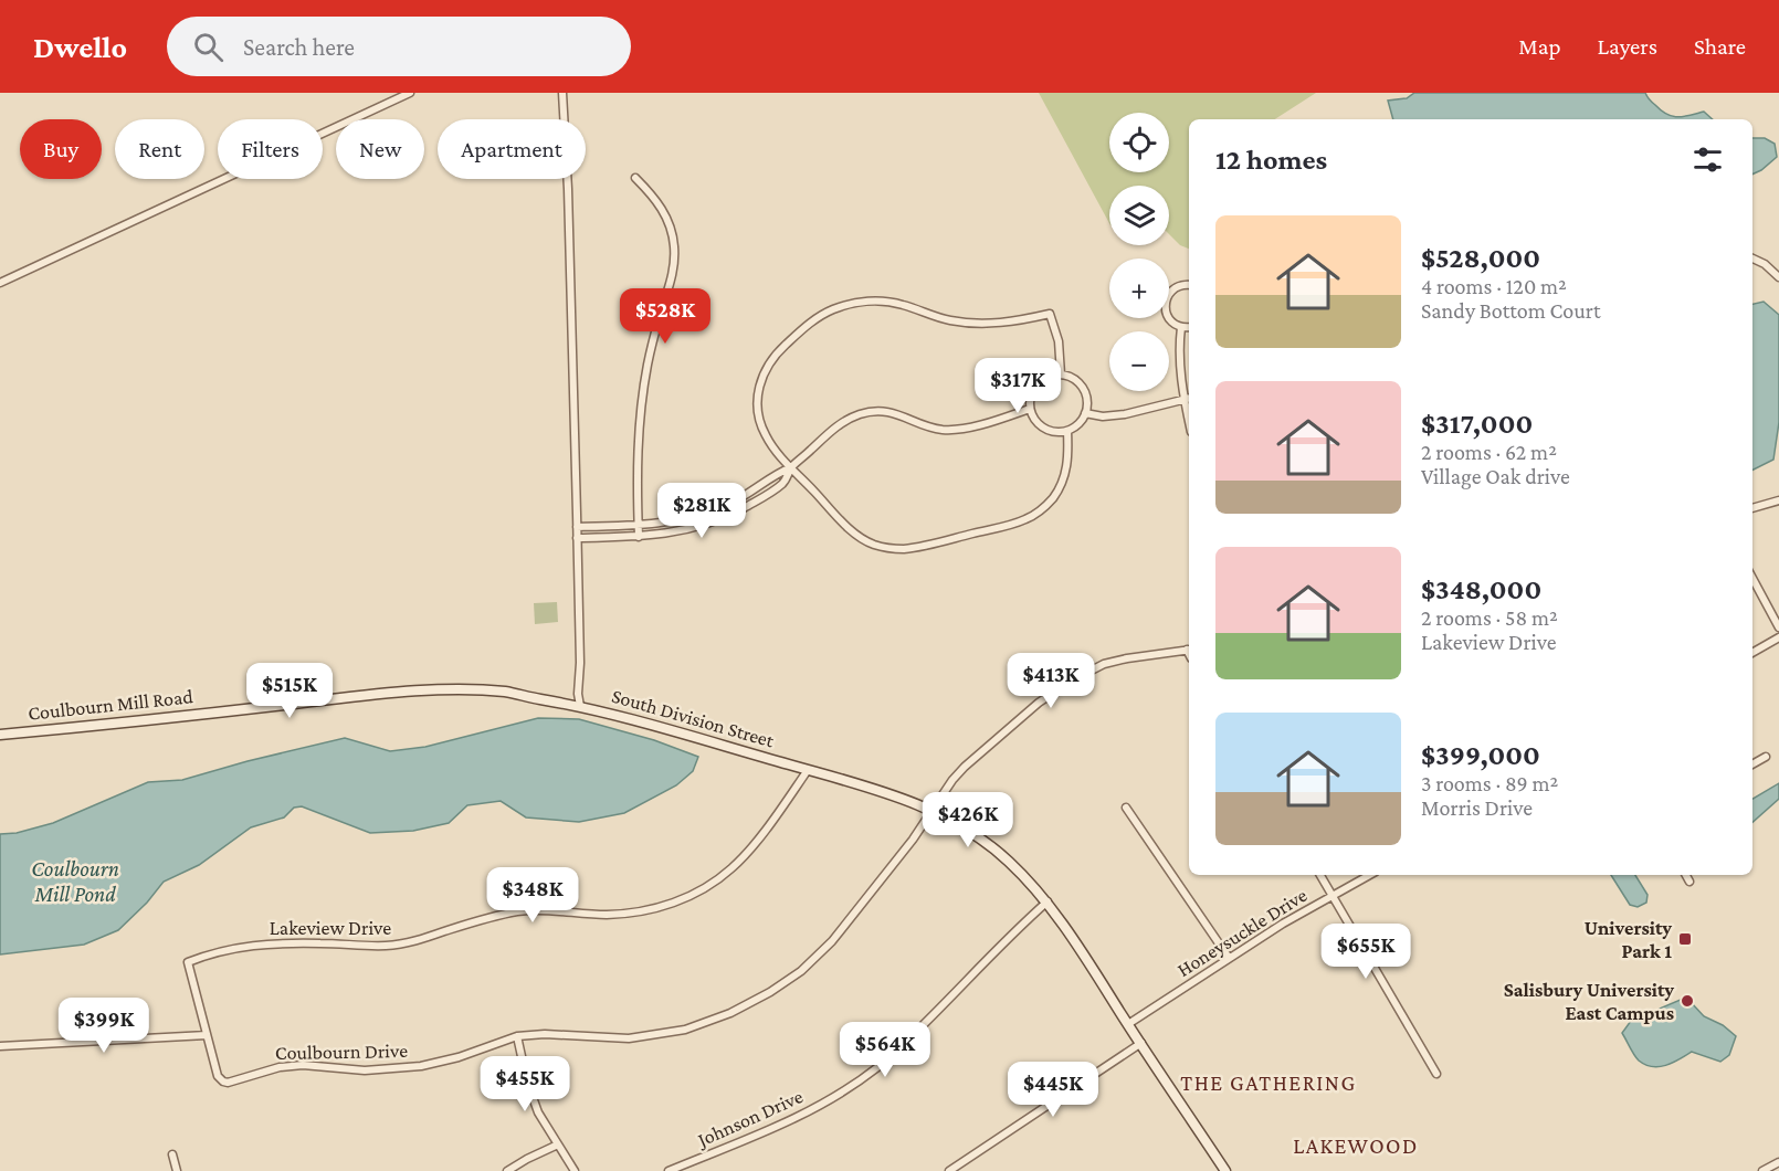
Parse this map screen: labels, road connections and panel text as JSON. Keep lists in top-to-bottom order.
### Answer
{
  "streets": {
    "street": [
      "Coulbourn Mill Road",
      "South Division Street",
      "Lakeview Drive",
      "Honeysuckle Drive",
      "Coulbourn Drive",
      "Johnson Drive"
    ]
  },
  "crossings": [
    ["Coulbourn Mill Road", "South Division Street"],
    ["South Division Street", "Lakeview Drive"],
    ["South Division Street", "Honeysuckle Drive"],
    ["South Division Street", "Coulbourn Drive"],
    ["South Division Street", "Johnson Drive"],
    ["Lakeview Drive", "Coulbourn Drive"]
  ],
  "districts": ["THE GATHERING", "LAKEWOOD"],
  "water": ["Coulbourn Mill Pond"],
  "places": {
    "transit": ["University Park 1"],
    "other": ["Salisbury University East Campus"]
  },
  "page": {
    "header": "Dwello",
    "search": "Search here",
    "nav": ["Map", "Layers", "Share"],
    "map_buttons": ["+", "−"],
    "chip": [
      "Buy",
      "Rent",
      "Filters",
      "New",
      "Apartment"
    ],
    "heading": "12 homes",
    "list": [
      {
        "name": "$528,000",
        "note": "4 rooms · 120 m² · Sandy Bottom Court"
      },
      {
        "name": "$317,000",
        "note": "2 rooms · 62 m² · Village Oak drive"
      },
      {
        "name": "$348,000",
        "note": "2 rooms · 58 m² · Lakeview Drive"
      },
      {
        "name": "$399,000",
        "note": "3 rooms · 89 m² · Morris Drive"
      }
    ],
    "price": [
      "$528K",
      "$317K",
      "$281K",
      "$413K",
      "$515K",
      "$426K",
      "$348K",
      "$655K",
      "$399K",
      "$564K",
      "$455K",
      "$445K"
    ]
  }
}
